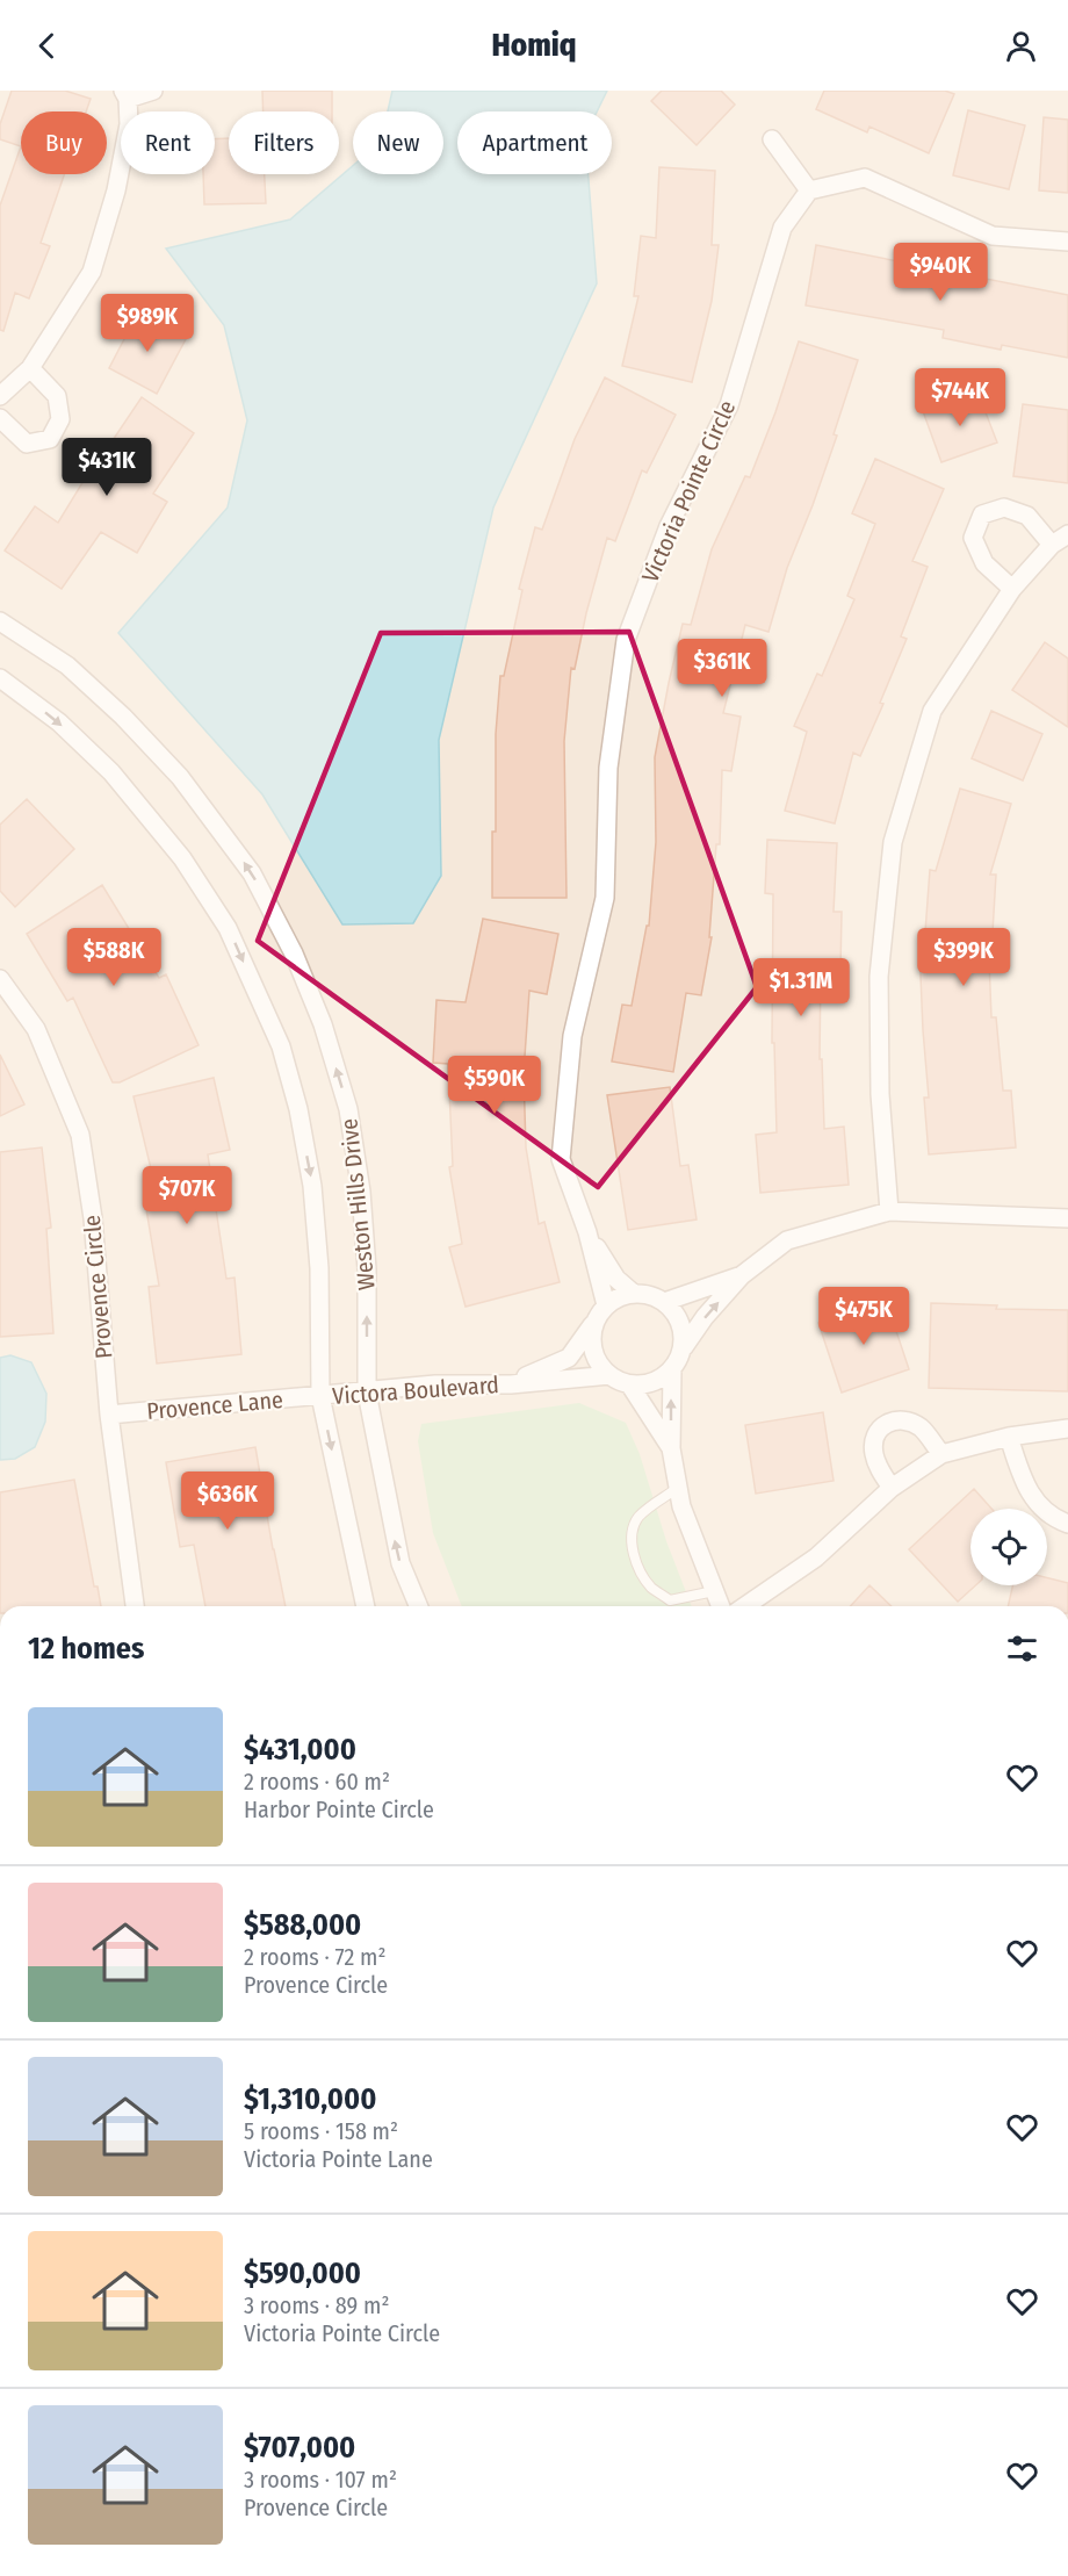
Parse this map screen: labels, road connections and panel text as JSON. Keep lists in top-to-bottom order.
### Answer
{
  "streets": {
    "street": [
      "Victoria Pointe Circle",
      "Weston Hills Drive",
      "Provence Circle",
      "Victora Boulevard",
      "Provence Lane"
    ]
  },
  "crossings": [
    ["Victoria Pointe Circle", "Victora Boulevard"],
    ["Weston Hills Drive", "Victora Boulevard"],
    ["Weston Hills Drive", "Provence Lane"],
    ["Provence Circle", "Provence Lane"],
    ["Victora Boulevard", "Provence Lane"]
  ],
  "page": {
    "header": "Homiq",
    "chip": [
      "Buy",
      "Rent",
      "Filters",
      "New",
      "Apartment"
    ],
    "price": [
      "$940K",
      "$989K",
      "$744K",
      "$431K",
      "$361K",
      "$588K",
      "$399K",
      "$1.31M",
      "$590K",
      "$707K",
      "$475K",
      "$636K"
    ],
    "heading": "12 homes",
    "list": [
      {
        "name": "$431,000",
        "note": "2 rooms · 60 m² · Harbor Pointe Circle"
      },
      {
        "name": "$588,000",
        "note": "2 rooms · 72 m² · Provence Circle"
      },
      {
        "name": "$1,310,000",
        "note": "5 rooms · 158 m² · Victoria Pointe Lane"
      },
      {
        "name": "$590,000",
        "note": "3 rooms · 89 m² · Victoria Pointe Circle"
      },
      {
        "name": "$707,000",
        "note": "3 rooms · 107 m² · Provence Circle"
      }
    ]
  }
}
